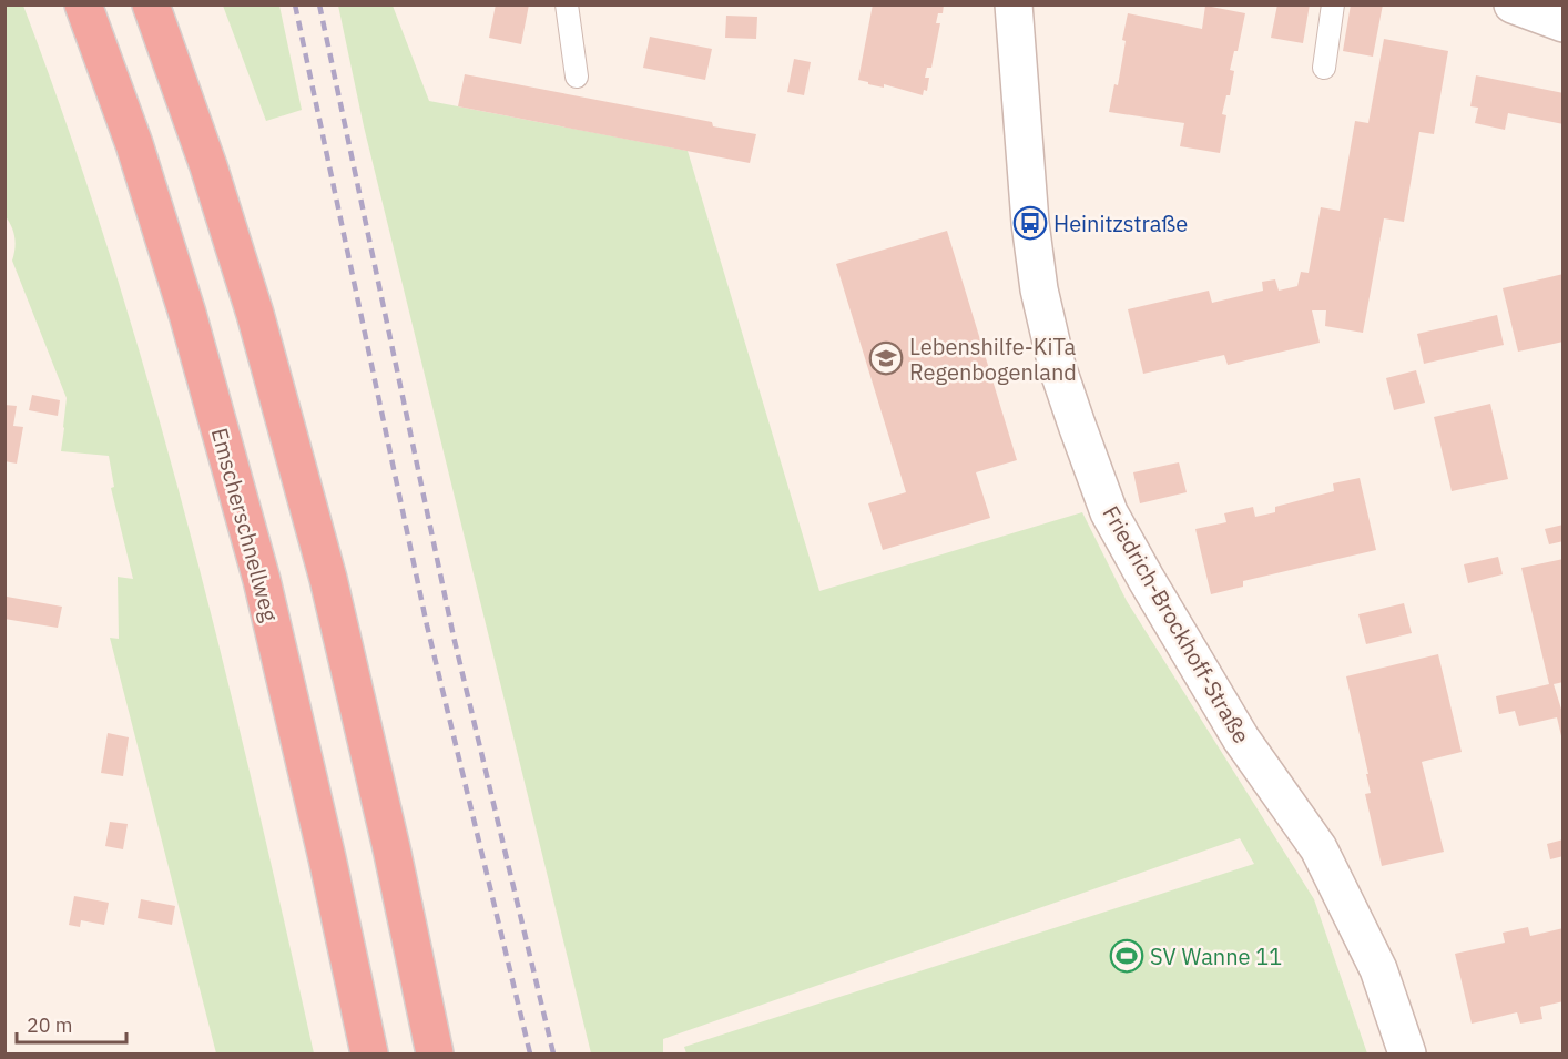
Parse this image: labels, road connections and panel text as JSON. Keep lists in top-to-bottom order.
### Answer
{
  "streets": {
    "highway": ["Emscherschnellweg"],
    "street": ["Friedrich-Brockhoff-Straße"]
  },
  "places": {
    "bus stop": ["Heinitzstraße"],
    "school or university": ["Lebenshilfe-KiTa Regenbogenland"],
    "sports": ["SV Wanne 11"]
  },
  "scale_bar": "20 m"
}
